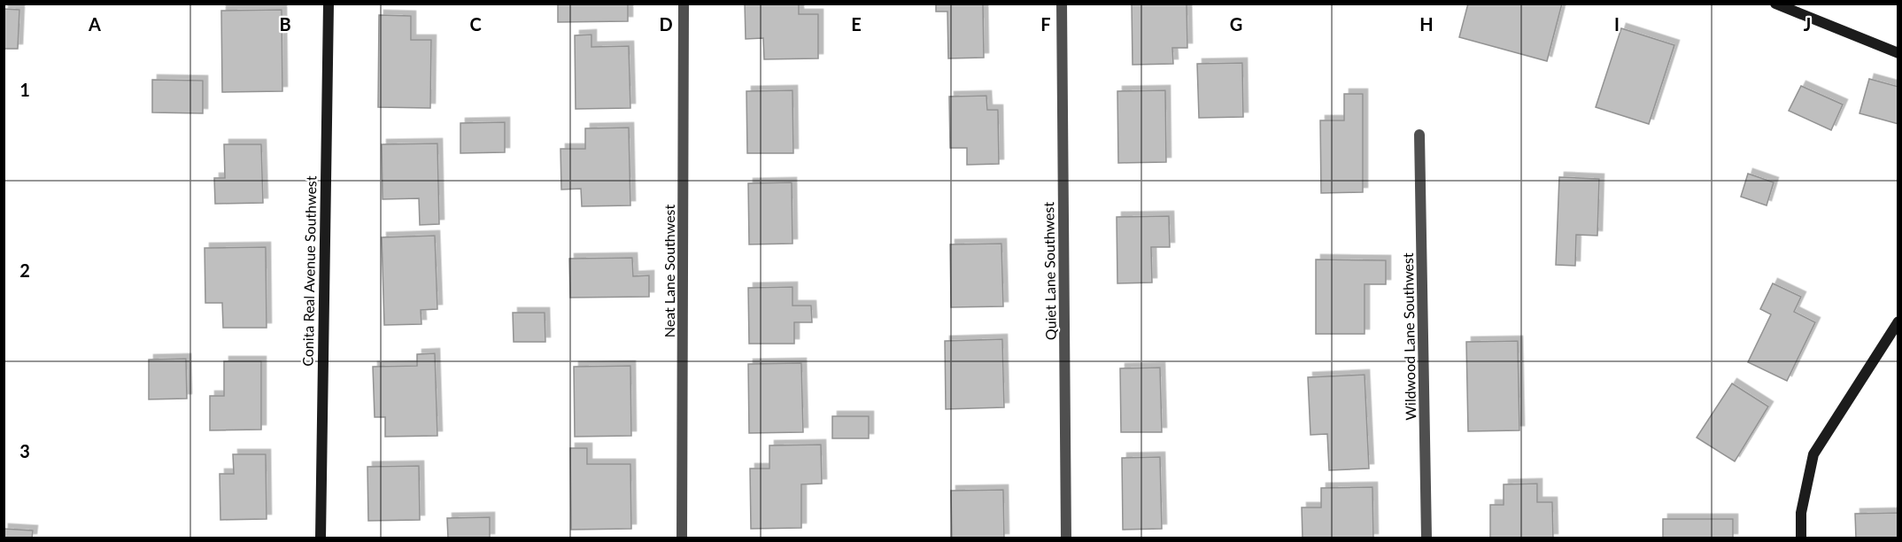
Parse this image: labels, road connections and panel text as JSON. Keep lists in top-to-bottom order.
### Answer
{
  "streets": {
    "street": [
      "Conita Real Avenue Southwest",
      "Neat Lane Southwest",
      "Quiet Lane Southwest",
      "Wildwood Lane Southwest"
    ]
  },
  "grid": {
    "columns": [
      "A",
      "B",
      "C",
      "D",
      "E",
      "F",
      "G",
      "H",
      "I",
      "J"
    ],
    "rows": ["1", "2", "3"]
  }
}
